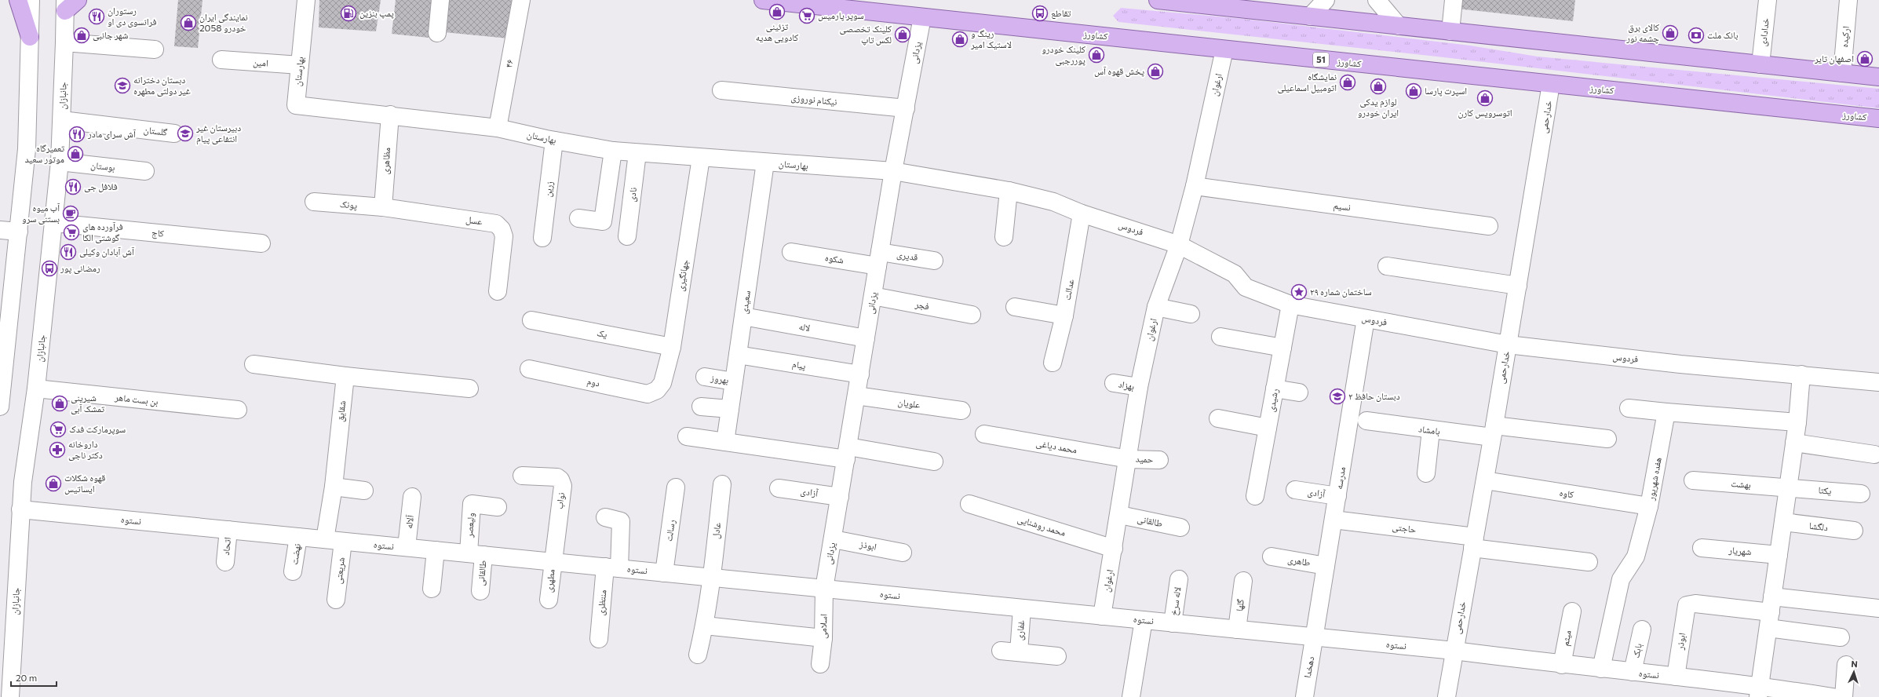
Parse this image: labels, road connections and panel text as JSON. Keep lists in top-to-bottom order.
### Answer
{
  "streets": {
    "main road": ["کشاورز", "51"],
    "street": [
      "خدادادی",
      "ارکیده",
      "یزدانی",
      "امین",
      "۴۶",
      "بهارستان",
      "ارغوان",
      "جانبازان",
      "نیکنام نوروزی",
      "خدارحمی",
      "گلستان",
      "مظاهری",
      "بوستان",
      "زرین",
      "نادی",
      "پونک",
      "نسیم",
      "عسل",
      "فردوس",
      "کاج",
      "قدیری",
      "شکوه",
      "جهانگیری",
      "عدالت",
      "سعیدی",
      "فجر",
      "لاله",
      "یک",
      "پیام",
      "بهروز",
      "دوم",
      "بهزاد",
      "بن بست ماهر",
      "رشیدی",
      "علویان",
      "شقایق",
      "بامشاد",
      "محمد دیاغی",
      "حمید",
      "مدرسه",
      "هفده شهریور",
      "بهشت",
      "یکتا",
      "آزادی",
      "کاوه",
      "نواب",
      "نستوه",
      "طالقانی",
      "آلاله",
      "ولیعصر",
      "محمد روشنایی",
      "دلگشا",
      "حاجتی",
      "رسالت",
      "عادل",
      "ابوذز",
      "اتحاد",
      "شهریار",
      "نهضت",
      "طاهری",
      "شریعتی",
      "مطهری",
      "لاله سرخ",
      "منتظری",
      "گلها",
      "اسلامی",
      "غفاری",
      "میثم",
      "ابوذر",
      "بابک",
      "دهخدا"
    ]
  },
  "crossings": [
    ["کشاورز", "یزدانی"],
    ["کشاورز", "ارغوان"],
    ["کشاورز", "خدارحمی"],
    ["یزدانی", "بهارستان"],
    ["یزدانی", "نیکنام نوروزی"],
    ["یزدانی", "فردوس"],
    ["یزدانی", "قدیری"],
    ["یزدانی", "شکوه"],
    ["یزدانی", "فجر"],
    ["یزدانی", "لاله"],
    ["یزدانی", "پیام"],
    ["یزدانی", "علویان"],
    ["یزدانی", "آزادی"],
    ["یزدانی", "نستوه"],
    ["یزدانی", "ابوذز"],
    ["یزدانی", "اسلامی"],
    ["امین", "بهارستان"],
    ["۴۶", "بهارستان"],
    ["بهارستان", "مظاهری"],
    ["بهارستان", "زرین"],
    ["بهارستان", "نادی"],
    ["بهارستان", "فردوس"],
    ["بهارستان", "جهانگیری"],
    ["بهارستان", "سعیدی"],
    ["ارغوان", "نسیم"],
    ["ارغوان", "فردوس"],
    ["ارغوان", "بهزاد"],
    ["ارغوان", "محمد دیاغی"],
    ["ارغوان", "حمید"],
    ["ارغوان", "نستوه"],
    ["ارغوان", "طالقانی"],
    ["ارغوان", "محمد روشنایی"],
    ["جانبازان", "گلستان"],
    ["جانبازان", "بوستان"],
    ["جانبازان", "کاج"],
    ["جانبازان", "بن بست ماهر"],
    ["جانبازان", "نستوه"],
    ["خدارحمی", "فردوس"],
    ["خدارحمی", "بامشاد"],
    ["خدارحمی", "کاوه"],
    ["خدارحمی", "نستوه"],
    ["خدارحمی", "حاجتی"],
    ["مظاهری", "پونک"],
    ["مظاهری", "عسل"],
    ["پونک", "عسل"],
    ["فردوس", "عدالت"],
    ["فردوس", "رشیدی"],
    ["فردوس", "مدرسه"],
    ["قدیری", "شکوه"],
    ["جهانگیری", "یک"],
    ["جهانگیری", "دوم"],
    ["سعیدی", "لاله"],
    ["سعیدی", "پیام"],
    ["سعیدی", "بهروز"],
    ["شقایق", "نستوه"],
    ["محمد دیاغی", "حمید"],
    ["مدرسه", "آزادی"],
    ["مدرسه", "نستوه"],
    ["مدرسه", "حاجتی"],
    ["مدرسه", "طاهری"],
    ["مدرسه", "دهخدا"],
    ["هفده شهریور", "کاوه"],
    ["هفده شهریور", "نستوه"],
    ["بهشت", "یکتا"],
    ["نواب", "نستوه"],
    ["نواب", "مطهری"],
    ["نستوه", "طالقانی"],
    ["نستوه", "آلاله"],
    ["نستوه", "ولیعصر"],
    ["نستوه", "رسالت"],
    ["نستوه", "عادل"],
    ["نستوه", "اتحاد"],
    ["نستوه", "نهضت"],
    ["نستوه", "شریعتی"],
    ["نستوه", "مطهری"],
    ["نستوه", "لاله سرخ"],
    ["نستوه", "منتظری"],
    ["نستوه", "گلها"],
    ["نستوه", "اسلامی"],
    ["نستوه", "غفاری"],
    ["نستوه", "میثم"],
    ["نستوه", "ابوذر"],
    ["نستوه", "بابک"],
    ["نستوه", "دهخدا"],
    ["طالقانی", "ولیعصر"]
  ],
  "places": {
    "shop": [
      "تزئینی کادویی هدیه",
      "نمایندگی ایران خودرو 2058",
      "کالای برق چشمه نور",
      "کلینک تخصصی لکس تاپ",
      "شهر جانبی",
      "رینگ و لاستیک امیر",
      "کلینک خودرو پوررجبی",
      "اصفهان تایر",
      "پخش قهوه آس",
      "نمایشگاه اتومبیل اسماعیلی",
      "لوازم یدکی ایران خودرو",
      "اسپرت پارسا",
      "اتوسرویس کارن",
      "تعمیرگاه موتور سعید",
      "شیرینی تمشک آبی",
      "قهوه شکلات ایساتیس"
    ],
    "fuel station": ["پمپ بنزین"],
    "bus stop": ["تقاطع", "رمضانی پور"],
    "supermarket": ["سوپر پارمیس", "فرآورده های گوشتی الکا", "سوپرمارکت فدک"],
    "restaurant": [
      "رستوران فرانسوی دی او",
      "آش سرای مادر",
      "فلافل جی",
      "آش آبادان وکیلی"
    ],
    "bank": ["بانک ملت"],
    "school or university": ["دبستان دخترانه غیر دولتی مطهره", "دبیرستان غیر انتفاعی پیام", "دبستان حافظ ۲"],
    "cafe": ["آب میوه بستنی سرو"],
    "place": ["ساختمان شماره ۲۹"],
    "pharmacy": ["داروخانه دکتر ناجی"]
  },
  "scale_bar": "20 m",
  "north": "top"
}
